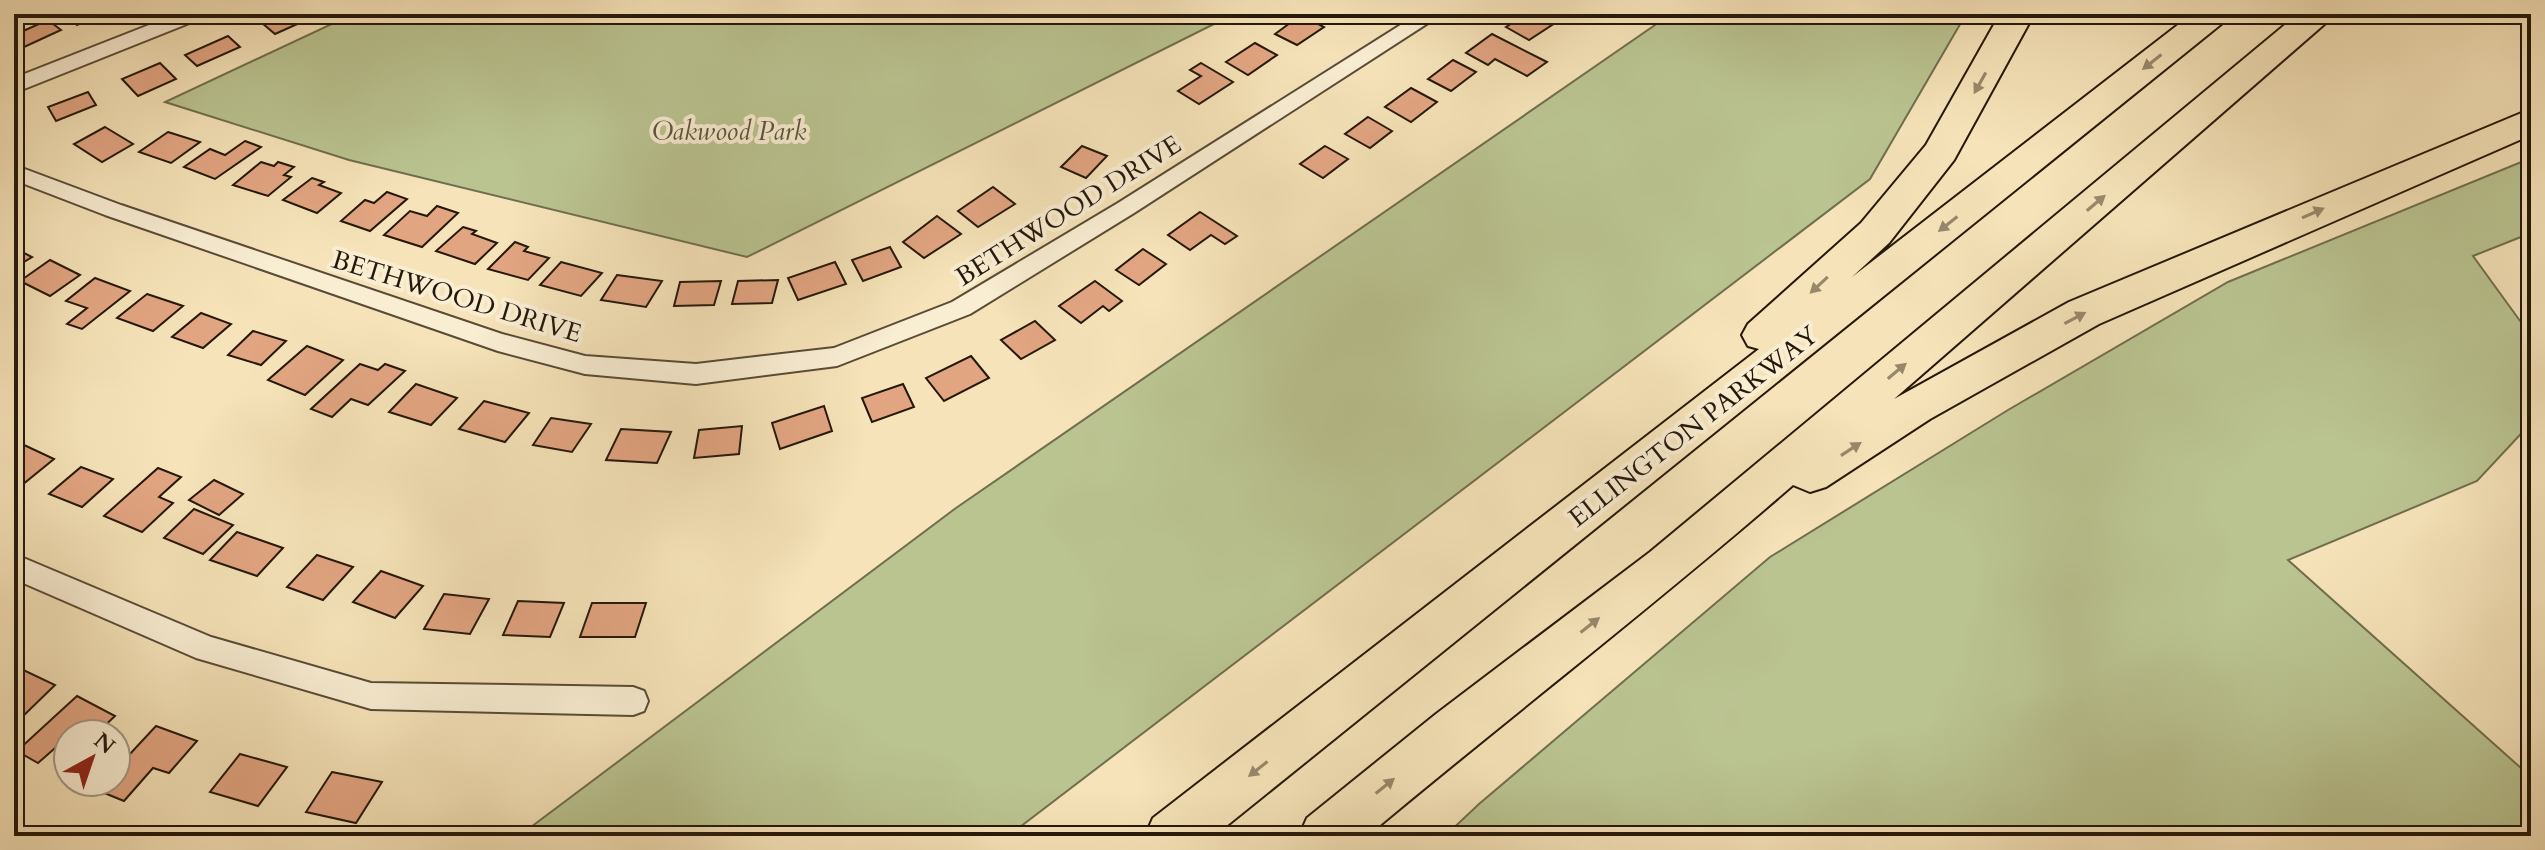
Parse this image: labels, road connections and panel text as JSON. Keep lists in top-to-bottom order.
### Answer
{
  "streets": {
    "highway": ["ELLINGTON PARKWAY"],
    "street": ["BETHWOOD DRIVE"]
  },
  "parks": ["Oakwood Park"],
  "north": "top right"
}
